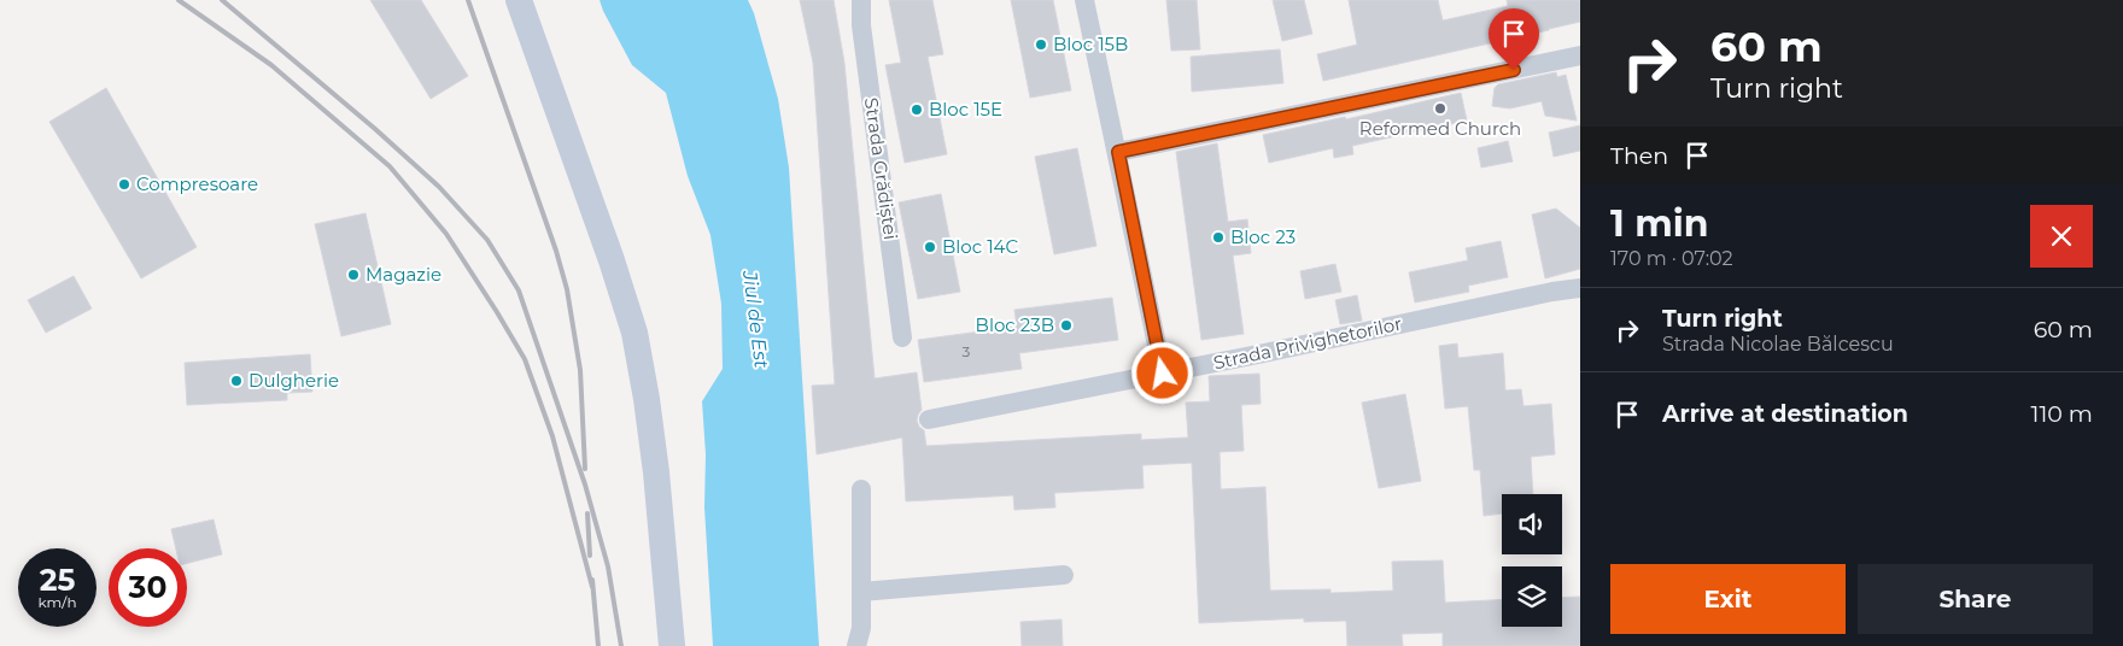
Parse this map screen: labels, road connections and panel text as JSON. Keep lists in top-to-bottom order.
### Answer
{
  "streets": {
    "street": ["Strada Grădiștei", "Strada Privighetorilor"]
  },
  "water": ["Jiul de Est"],
  "places": [
    "Bloc 15B",
    "Reformed Church",
    "Bloc 15E",
    "Compresoare",
    "Bloc 23",
    "Bloc 14C",
    "Magazie",
    "Bloc 23B",
    "Dulgherie"
  ],
  "house_numbers": ["3"],
  "page": {
    "turn": ["60 m", "Turn right"],
    "then": "Then",
    "heading": ["1 min", "170 m · 07:02"],
    "list": [
      {
        "name": "Turn right",
        "note": "Strada Nicolae Bălcescu",
        "value": "60 m"
      },
      {
        "name": "Arrive at destination",
        "value": "110 m"
      }
    ],
    "speed": "25 km/h",
    "limit": "30",
    "buttons": ["Exit", "Share"]
  }
}
